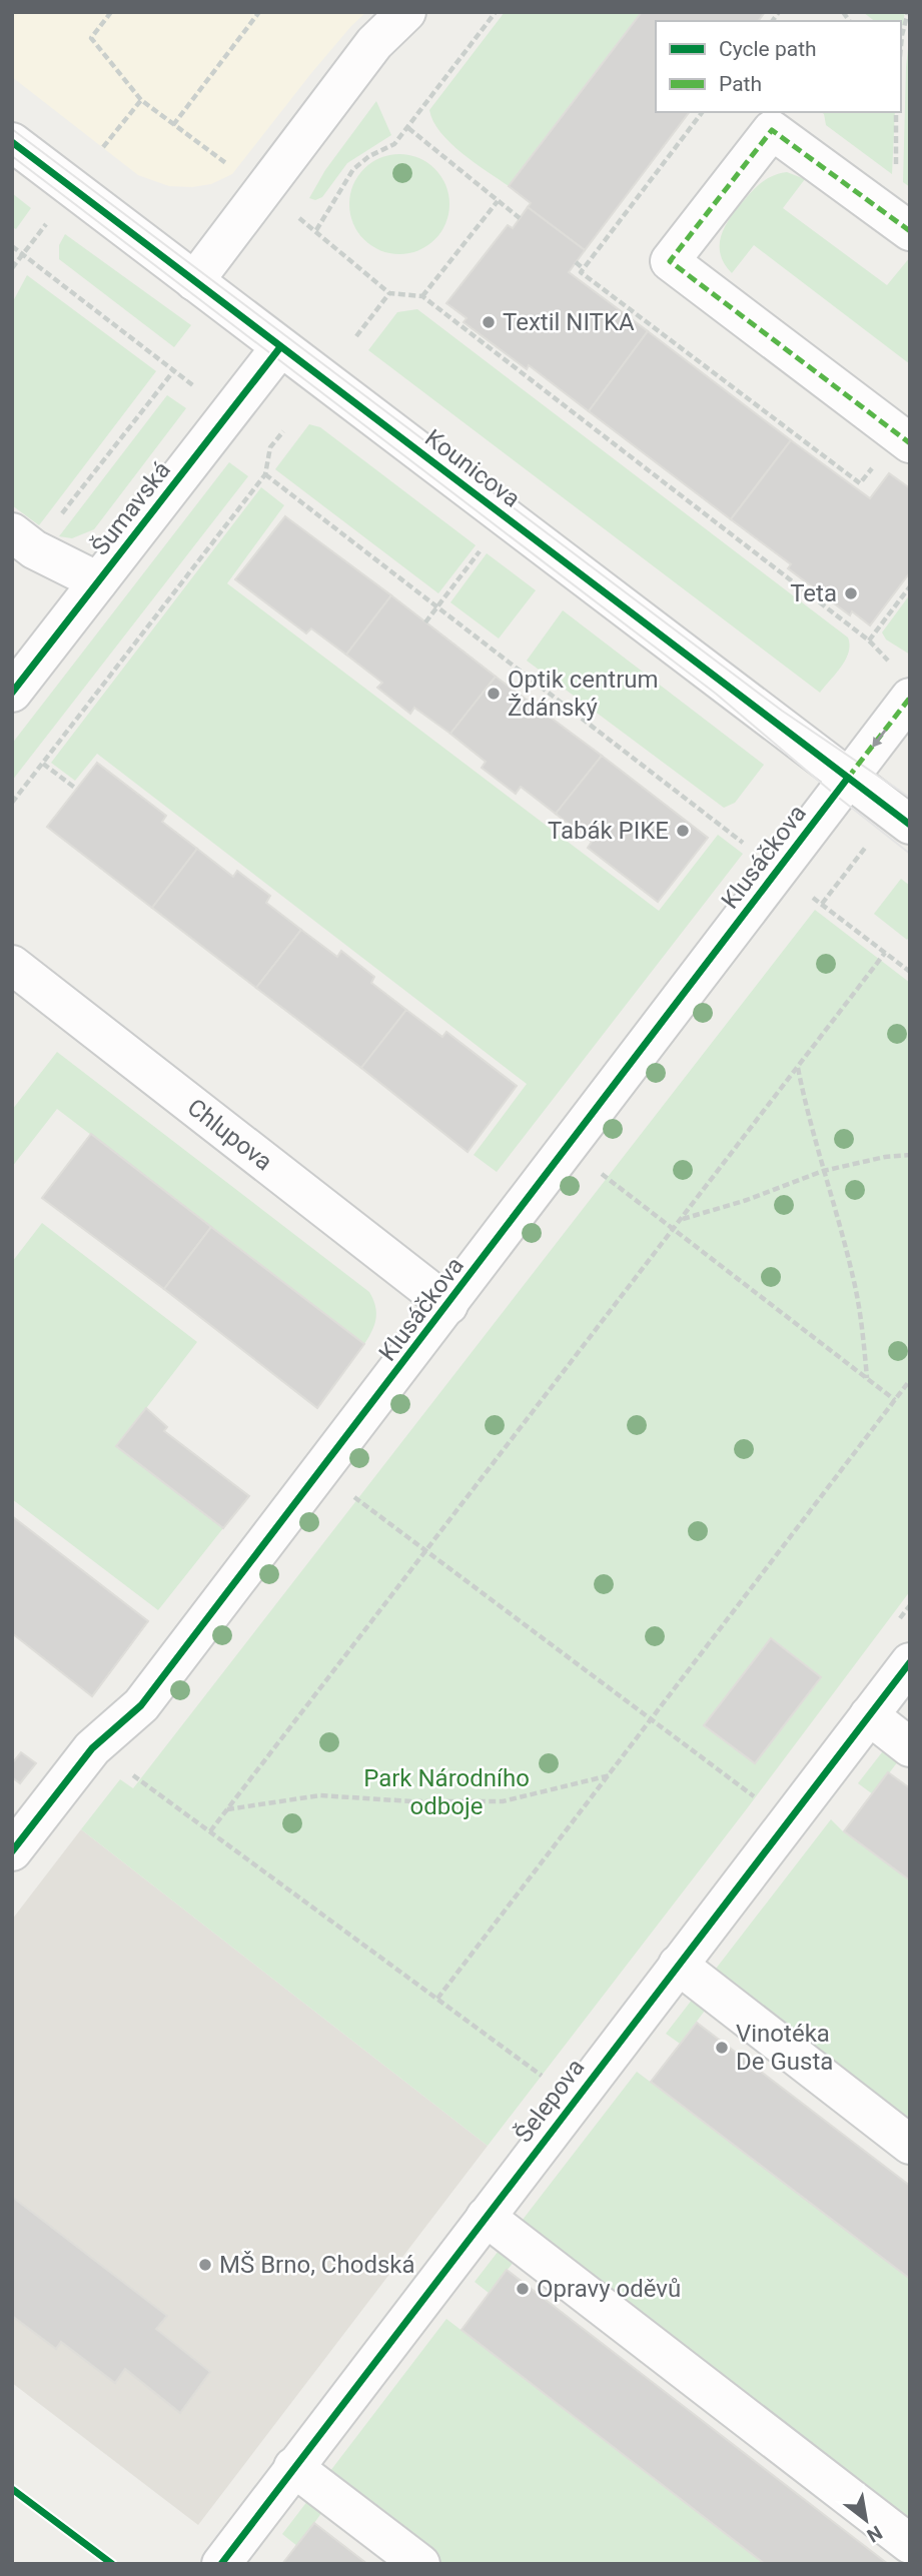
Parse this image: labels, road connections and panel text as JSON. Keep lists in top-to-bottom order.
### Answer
{
  "streets": {
    "street": [
      "Kounicova",
      "Šumavská",
      "Klusáčkova",
      "Chlupova",
      "Šelepova"
    ]
  },
  "crossings": [
    ["Kounicova", "Šumavská"],
    ["Kounicova", "Klusáčkova"],
    ["Klusáčkova", "Chlupova"]
  ],
  "parks": ["Park Národního odboje"],
  "places": [
    "Textil NITKA",
    "Teta",
    "Optik centrum Ždánský",
    "Tabák PIKE",
    "Vinotéka De Gusta",
    "MŠ Brno, Chodská",
    "Opravy oděvů"
  ],
  "legend": ["Cycle path", "Path"],
  "north": "bottom right"
}
